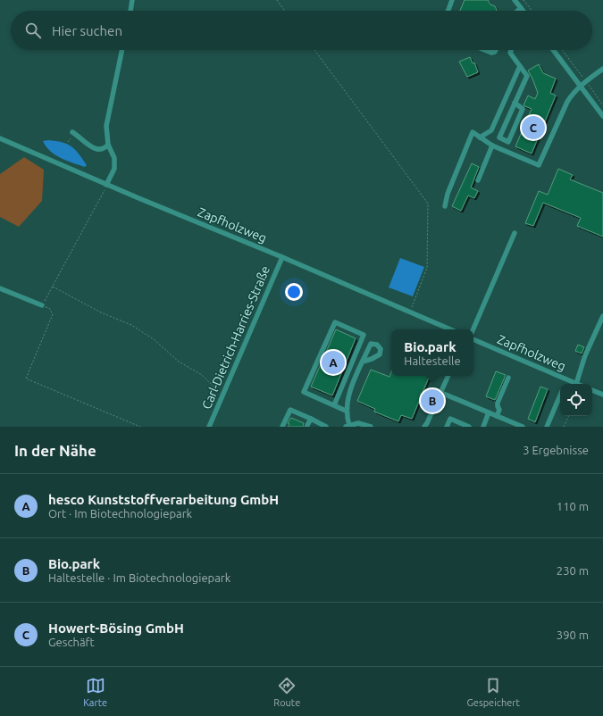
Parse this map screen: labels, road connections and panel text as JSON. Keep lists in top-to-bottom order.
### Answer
{
  "streets": {
    "street": ["Zapfholzweg", "Carl-Dietrich-Harries-Straße"]
  },
  "crossings": [
    ["Zapfholzweg", "Carl-Dietrich-Harries-Straße"]
  ],
  "page": {
    "search": "Hier suchen",
    "pins": ["C", "A", "B"],
    "popup": ["Bio.park", "Haltestelle"],
    "heading": ["In der Nähe", "3 Ergebnisse"],
    "list": [
      {
        "mark": "A",
        "name": "hesco Kunststoffverarbeitung GmbH",
        "note": "Ort · Im Biotechnologiepark",
        "value": "110 m"
      },
      {
        "mark": "B",
        "name": "Bio.park",
        "note": "Haltestelle · Im Biotechnologiepark",
        "value": "230 m"
      },
      {
        "mark": "C",
        "name": "Howert-Bösing GmbH",
        "note": "Geschäft",
        "value": "390 m"
      }
    ],
    "nav": ["Karte", "Route", "Gespeichert"]
  }
}
